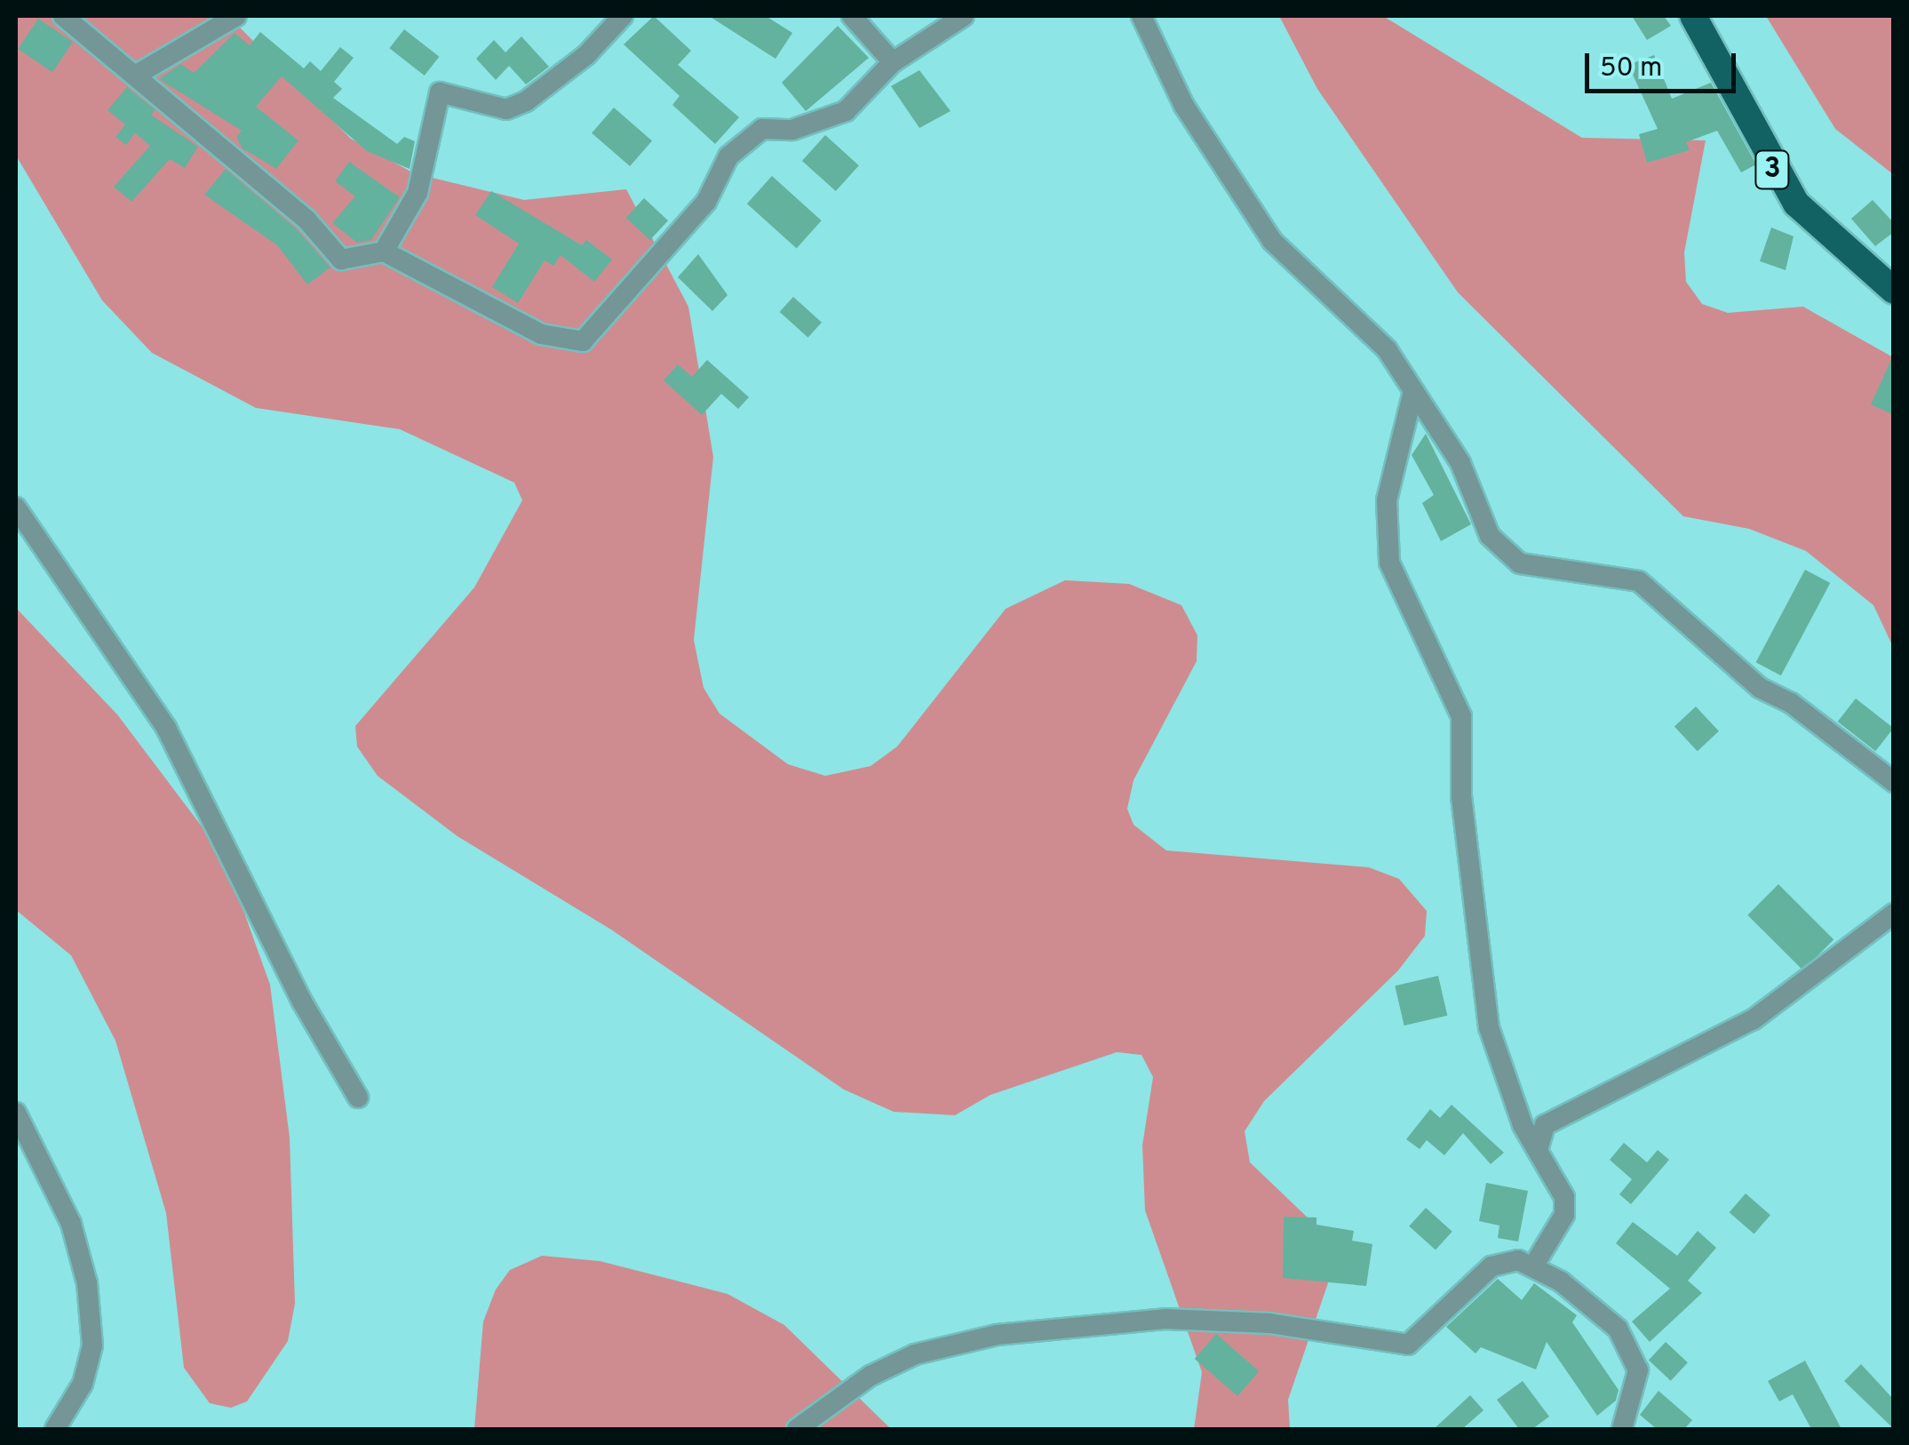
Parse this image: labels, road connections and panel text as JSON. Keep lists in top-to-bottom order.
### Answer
{
  "streets": {
    "main road": ["3"]
  },
  "scale_bar": "50 m"
}
